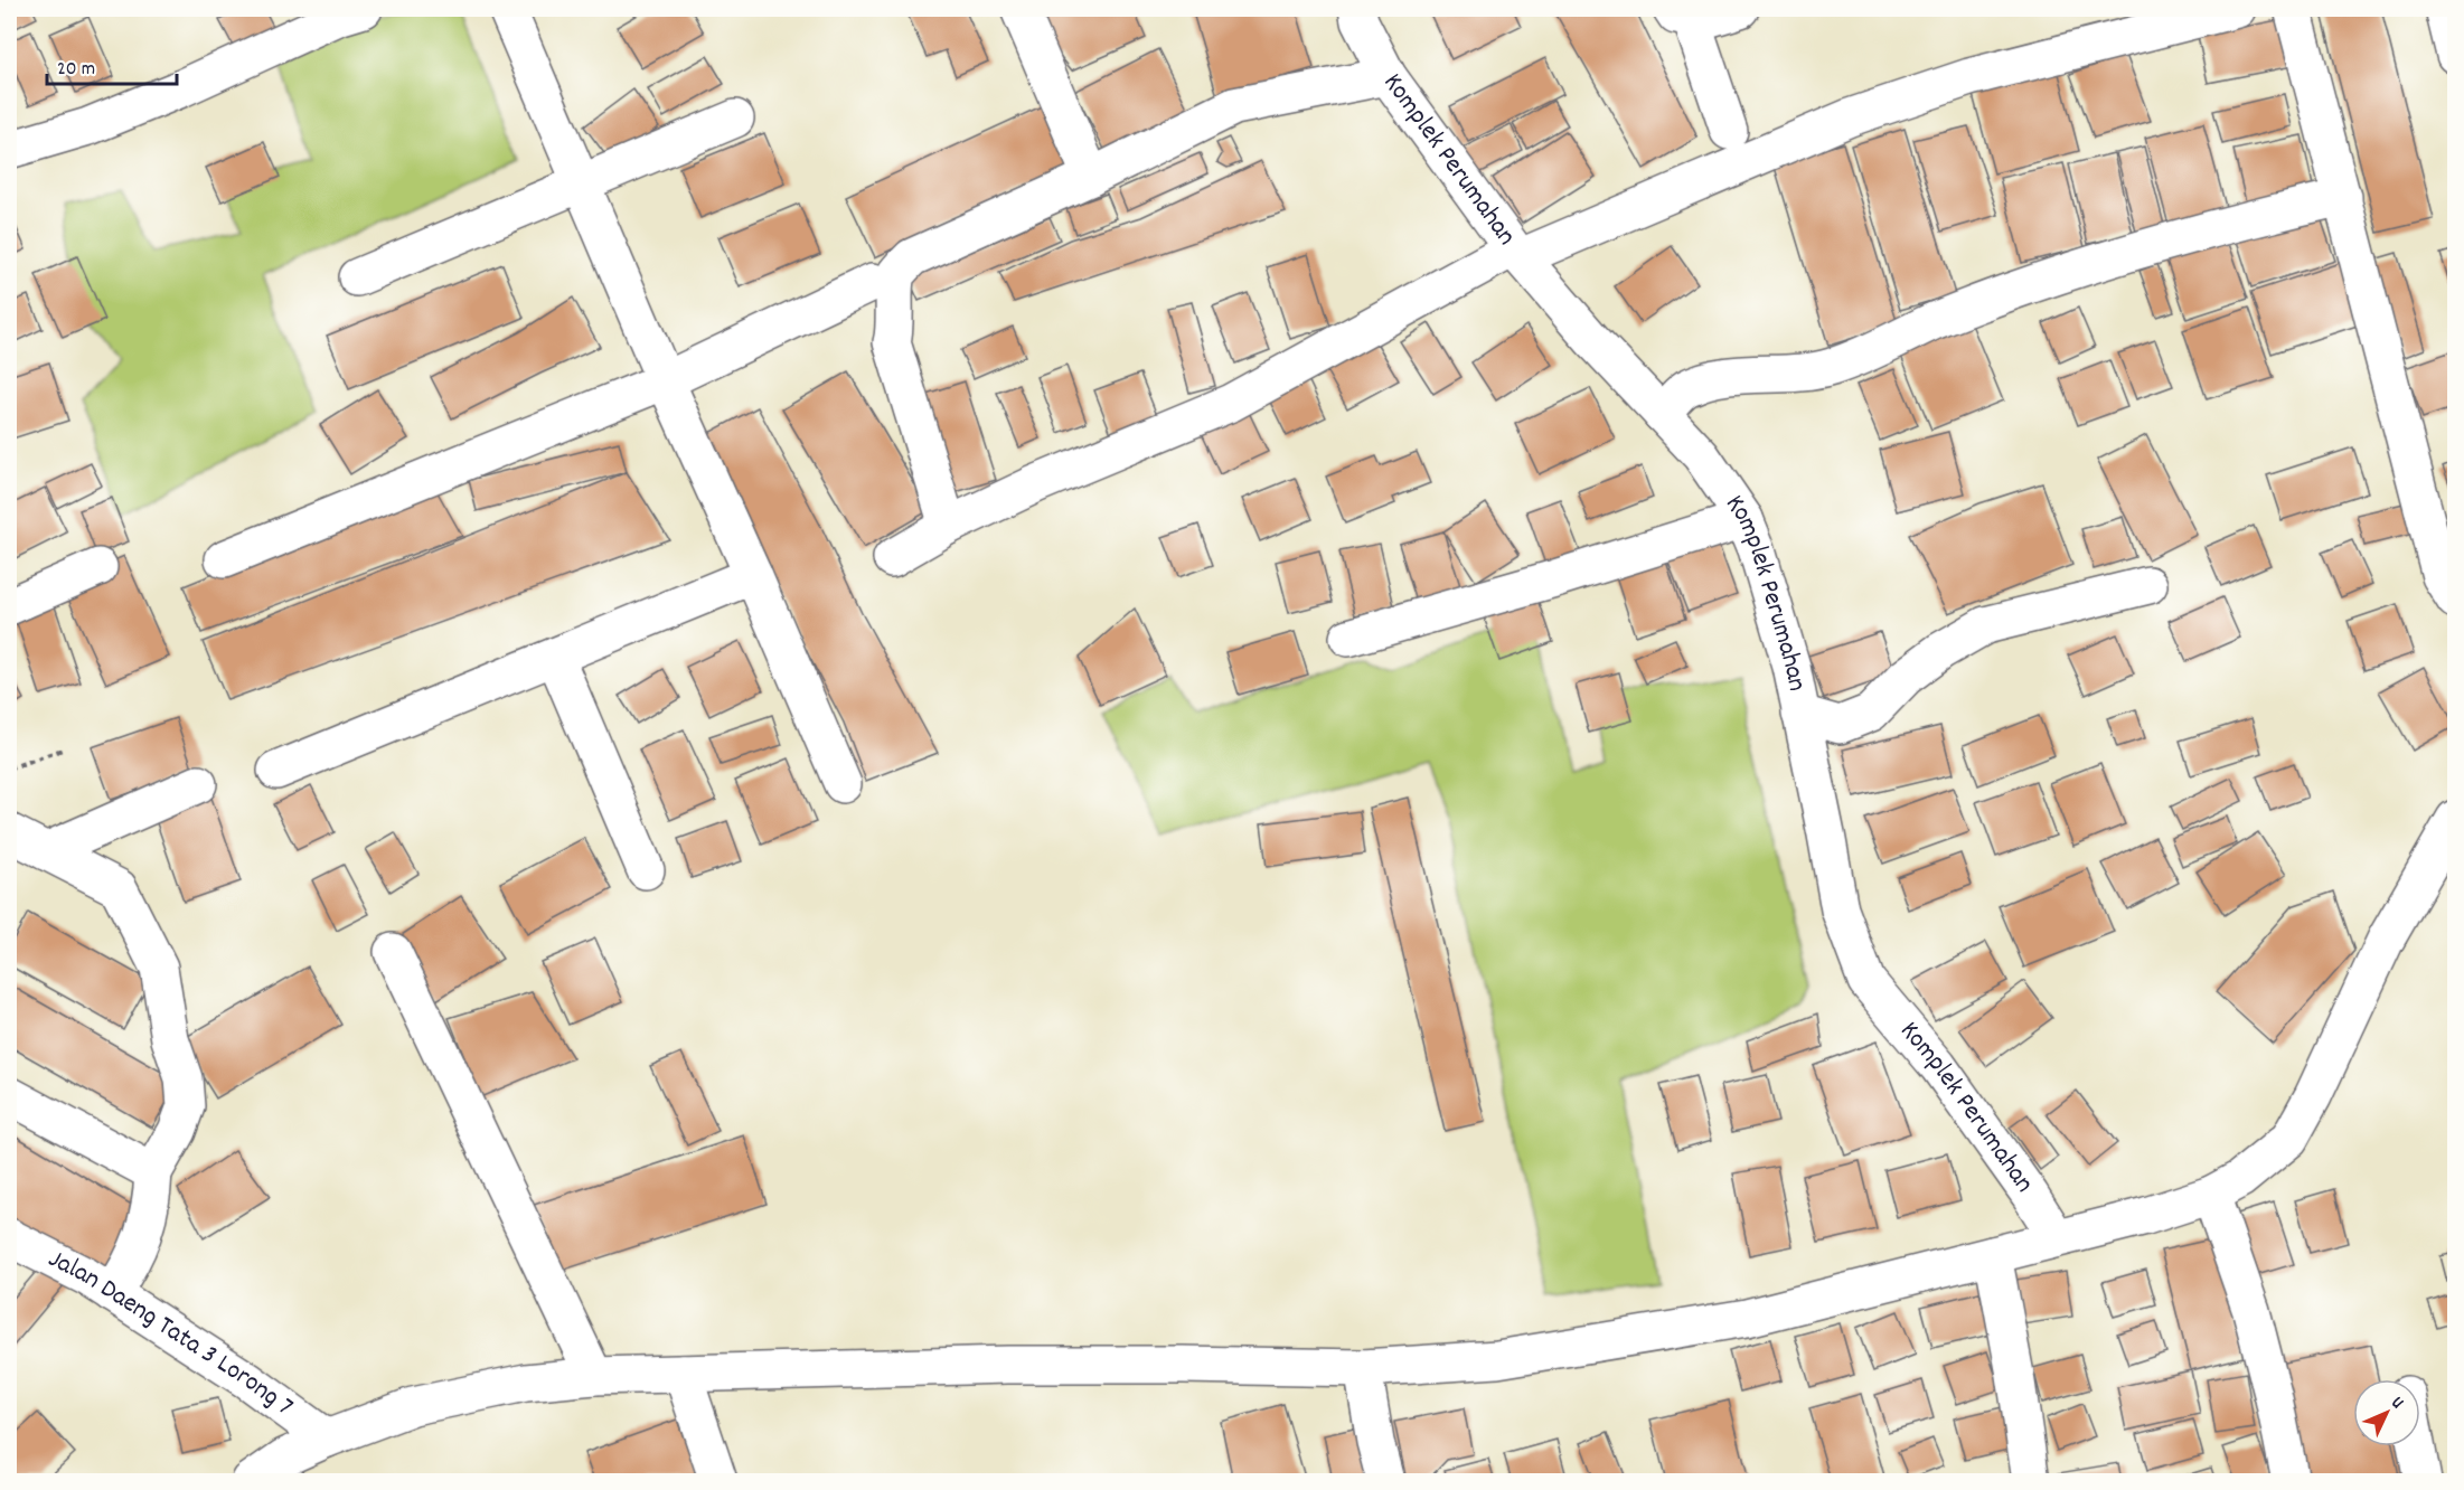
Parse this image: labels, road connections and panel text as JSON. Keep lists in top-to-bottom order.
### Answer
{
  "streets": {
    "street": ["Komplek Perumahan", "Jalan Daeng Tata 3 Lorong 7"]
  },
  "scale_bar": "20 m",
  "north": "top right"
}
